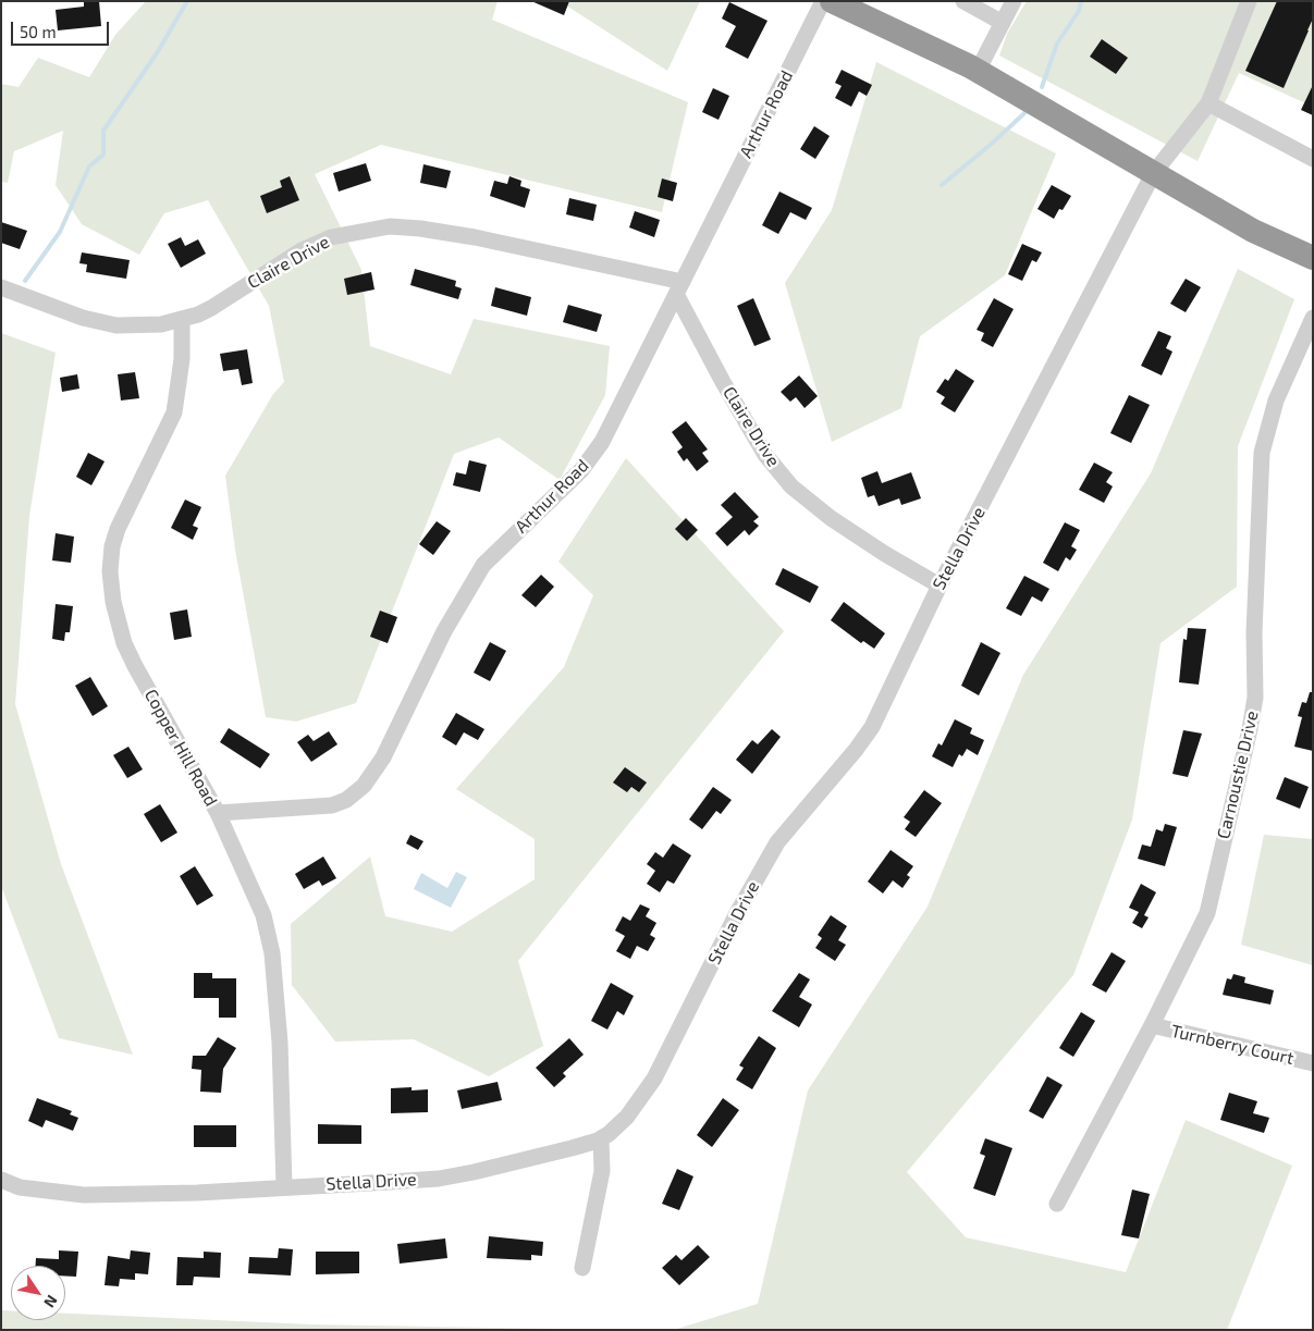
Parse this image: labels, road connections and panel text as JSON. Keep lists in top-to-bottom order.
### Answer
{
  "streets": {
    "street": [
      "Arthur Road",
      "Claire Drive",
      "Stella Drive",
      "Copper Hill Road",
      "Carnoustie Drive",
      "Turnberry Court"
    ]
  },
  "crossings": [
    ["Arthur Road", "Claire Drive"],
    ["Arthur Road", "Copper Hill Road"],
    ["Claire Drive", "Stella Drive"],
    ["Claire Drive", "Copper Hill Road"],
    ["Stella Drive", "Copper Hill Road"],
    ["Carnoustie Drive", "Turnberry Court"]
  ],
  "scale_bar": "50 m",
  "north": "bottom right"
}
